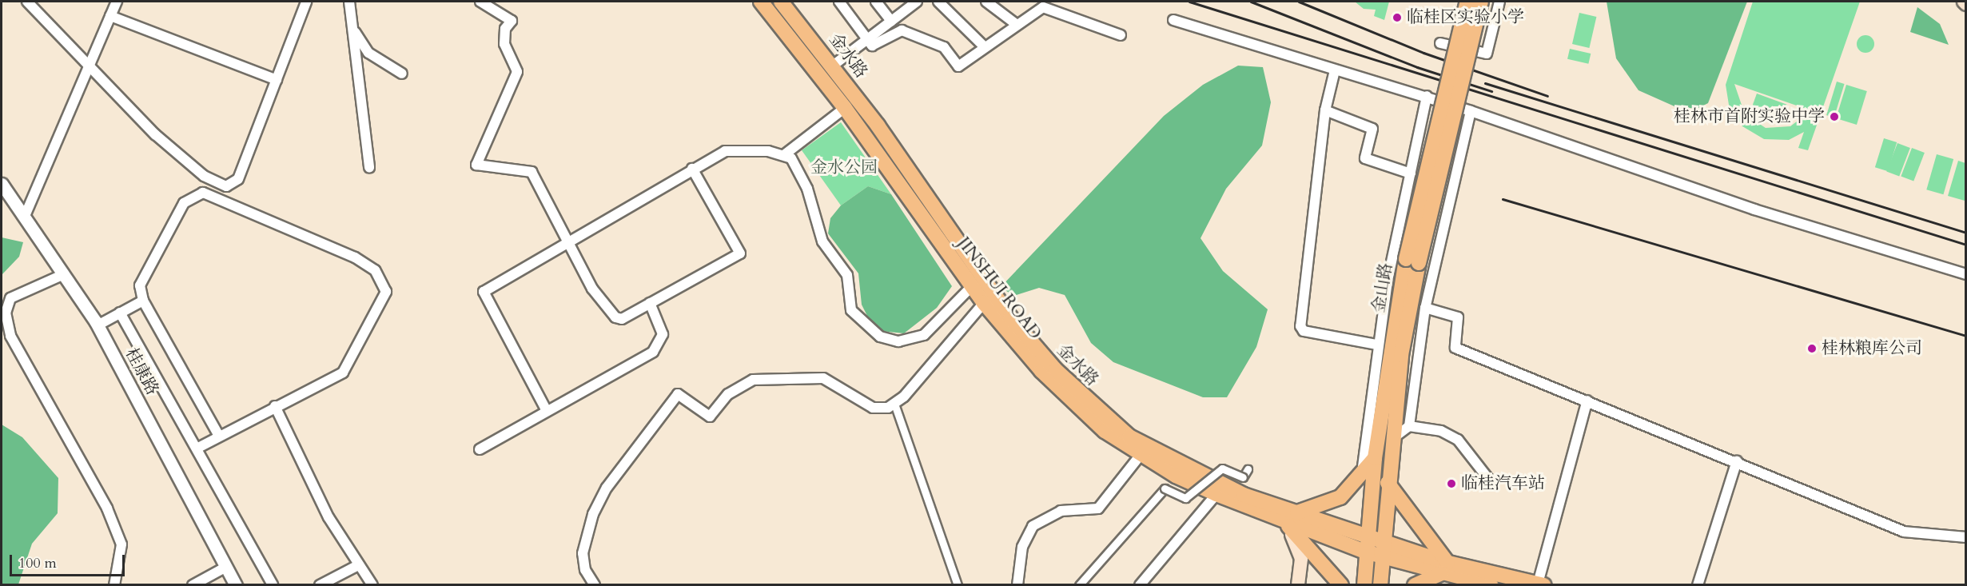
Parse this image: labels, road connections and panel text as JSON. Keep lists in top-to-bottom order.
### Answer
{
  "streets": {
    "main road": ["金水路", "金山路", "JINSHUI ROAD"],
    "street": ["桂康路"]
  },
  "crossings": [
    ["金水路", "金山路"],
    ["金水路", "JINSHUI ROAD"],
    ["金山路", "JINSHUI ROAD"]
  ],
  "parks": ["金水公园"],
  "places": [
    "临桂区实验小学",
    "桂林市首附实验中学",
    "桂林粮库公司",
    "临桂汽车站"
  ],
  "scale_bar": "100 m"
}
